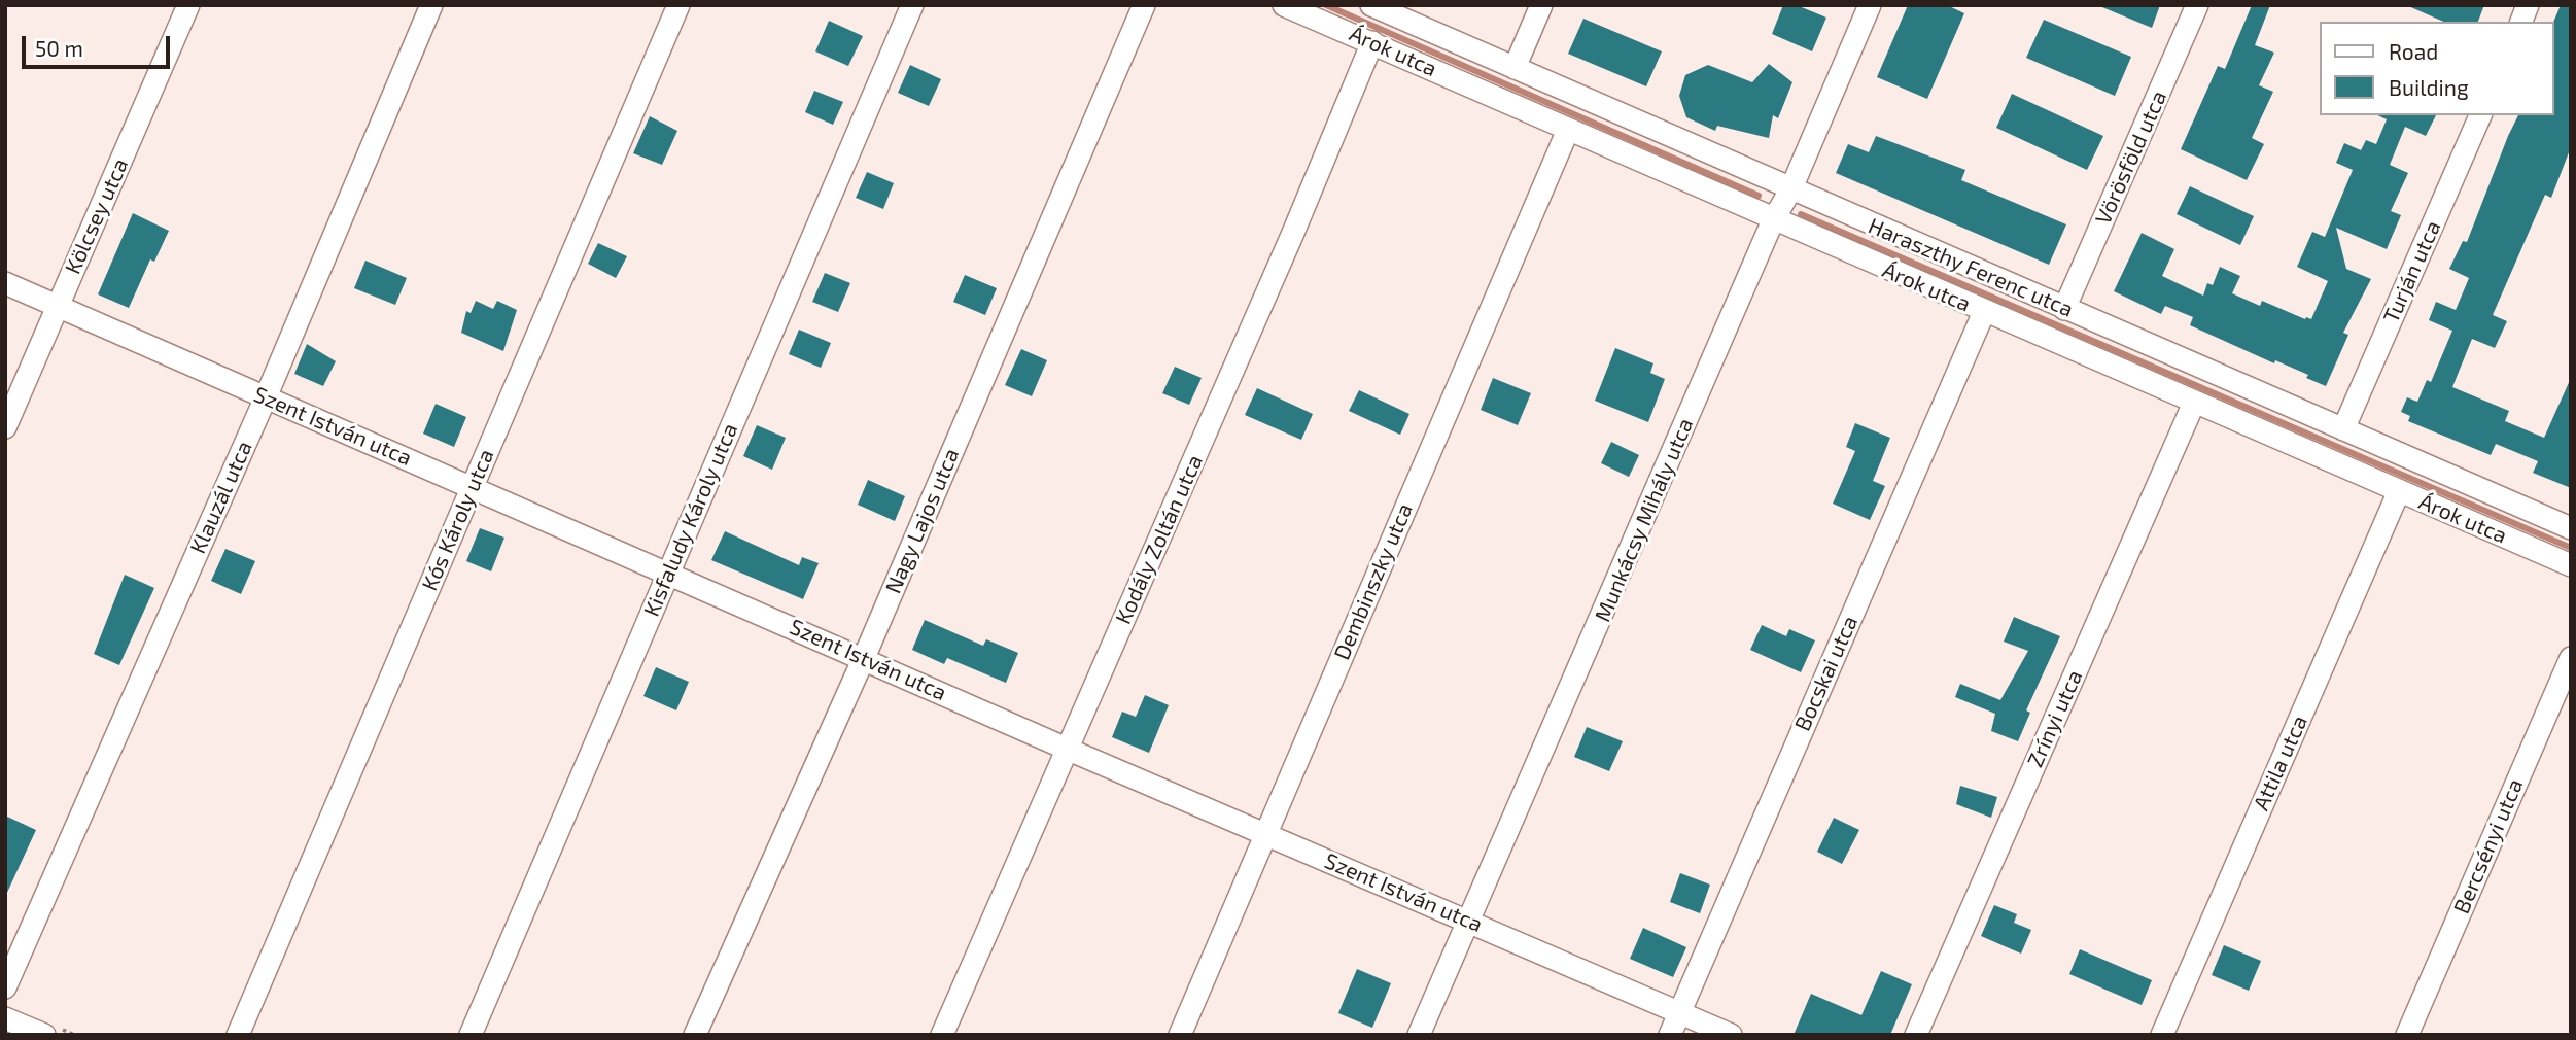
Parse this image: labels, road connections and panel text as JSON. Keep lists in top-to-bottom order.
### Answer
{
  "streets": {
    "street": [
      "Árok utca",
      "Vörösföld utca",
      "Kölcsey utca",
      "Haraszthy Ferenc utca",
      "Turján utca",
      "Szent István utca",
      "Klauzál utca",
      "Kós Károly utca",
      "Kisfaludy Károly utca",
      "Munkácsy Mihály utca",
      "Nagy Lajos utca",
      "Kodály Zoltán utca",
      "Dembinszky utca",
      "Bocskai utca",
      "Zrínyi utca",
      "Attila utca",
      "Bercsényi utca"
    ]
  },
  "crossings": [
    ["Árok utca", "Munkácsy Mihály utca"],
    ["Árok utca", "Kodály Zoltán utca"],
    ["Árok utca", "Dembinszky utca"],
    ["Árok utca", "Bocskai utca"],
    ["Árok utca", "Zrínyi utca"],
    ["Árok utca", "Attila utca"],
    ["Vörösföld utca", "Haraszthy Ferenc utca"],
    ["Kölcsey utca", "Szent István utca"],
    ["Haraszthy Ferenc utca", "Turján utca"],
    ["Haraszthy Ferenc utca", "Munkácsy Mihály utca"],
    ["Szent István utca", "Klauzál utca"],
    ["Szent István utca", "Kós Károly utca"],
    ["Szent István utca", "Kisfaludy Károly utca"],
    ["Szent István utca", "Munkácsy Mihály utca"],
    ["Szent István utca", "Nagy Lajos utca"],
    ["Szent István utca", "Kodály Zoltán utca"],
    ["Szent István utca", "Dembinszky utca"],
    ["Szent István utca", "Bocskai utca"]
  ],
  "legend": ["Road", "Building"],
  "scale_bar": "50 m"
}
